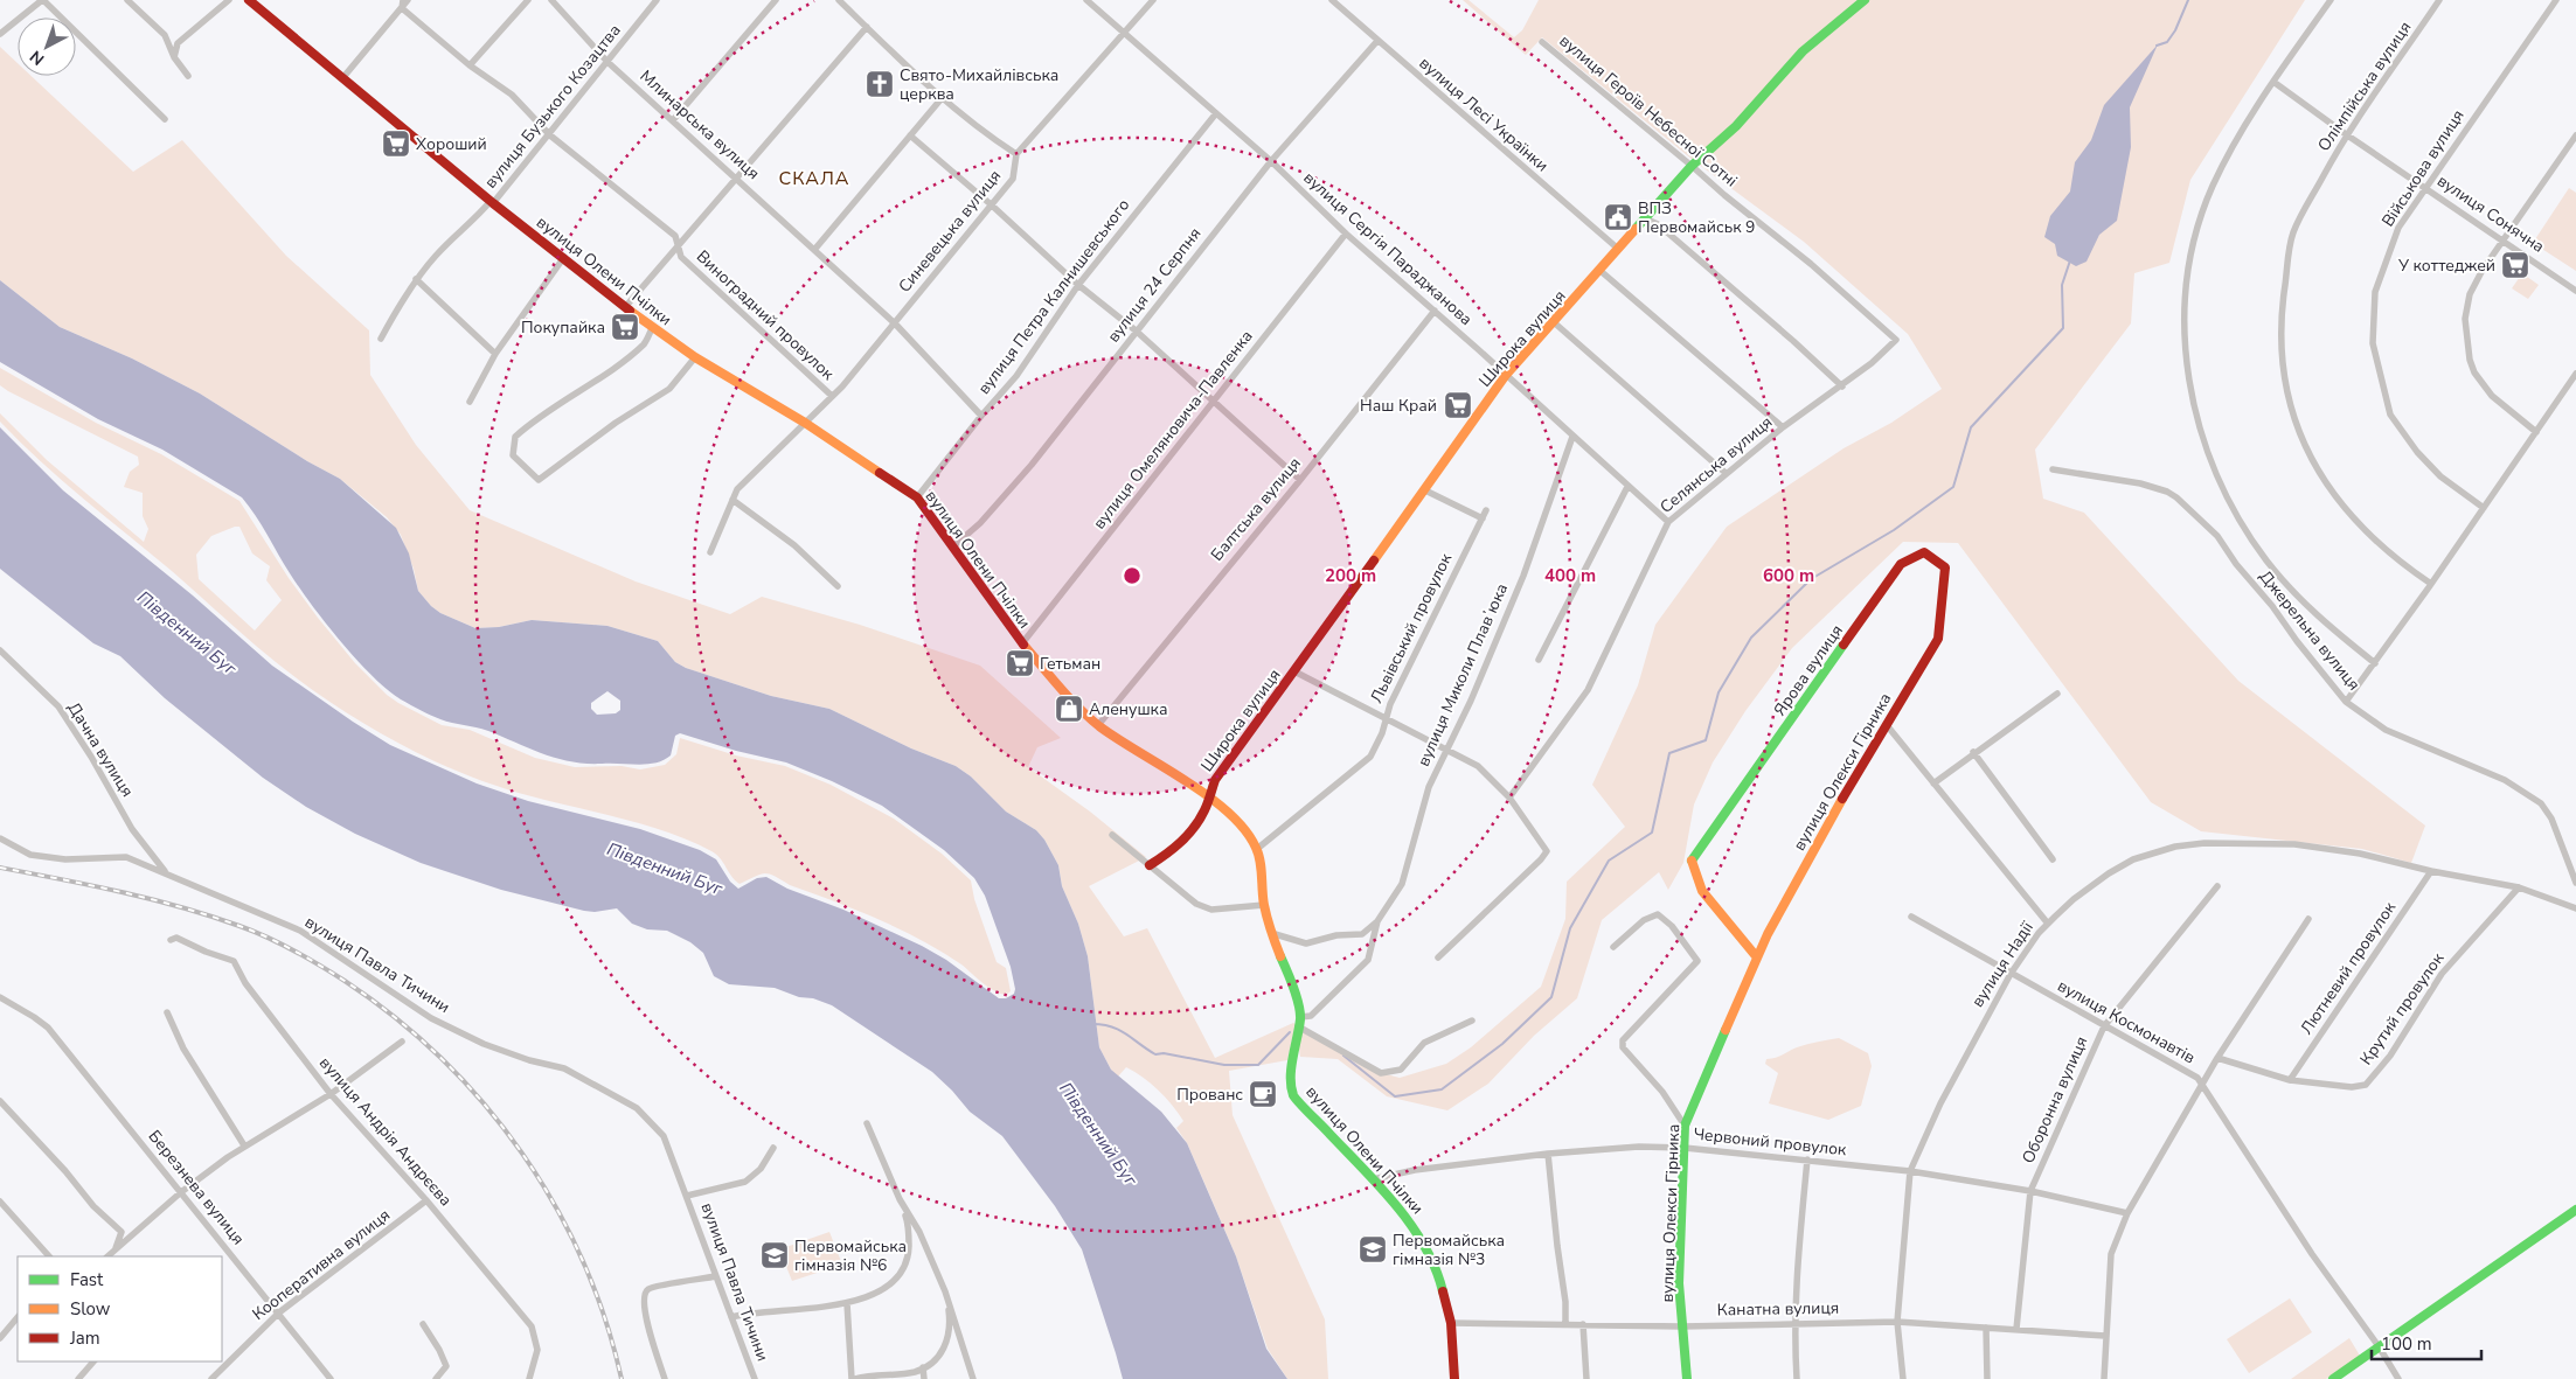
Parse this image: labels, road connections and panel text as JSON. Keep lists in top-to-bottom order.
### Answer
{
  "streets": {
    "street": [
      "Олімпійська вулиця",
      "вулиця Бузького Козацтва",
      "вулиця Героїв Небесної Сотні",
      "вулиця Лесі Українки",
      "Млинарська вулиця",
      "Військова вулиця",
      "вулиця Сонячна",
      "Синевецька вулиця",
      "вулиця Сергія Параджанова",
      "вулиця Олени Пчілки",
      "вулиця 24 Серпня",
      "вулиця Петра Калнишевського",
      "Виноградний провулок",
      "Широка вулиця",
      "вулиця Омеляновича-Павленка",
      "Селянська вулиця",
      "Балтська вулиця",
      "Львівський провулок",
      "Джерельна вулиця",
      "Ярова вулиця",
      "вулиця Миколи Плавʼюка",
      "Дачна вулиця",
      "вулиця Олекси Гірника",
      "вулиця Павла Тичини",
      "вулиця Надії",
      "Лютневий провулок",
      "Крутий провулок",
      "вулиця Космонавтів",
      "Оборонна вулиця",
      "вулиця Андрія Андрєєва",
      "Червоний провулок",
      "Березнева вулиця",
      "Кооперативна вулиця",
      "Канатна вулиця"
    ]
  },
  "crossings": [
    ["Олімпійська вулиця", "вулиця Сонячна"],
    ["вулиця Бузького Козацтва", "Млинарська вулиця"],
    ["вулиця Бузького Козацтва", "вулиця Олени Пчілки"],
    ["вулиця Бузького Козацтва", "Виноградний провулок"],
    ["вулиця Героїв Небесної Сотні", "Широка вулиця"],
    ["вулиця Героїв Небесної Сотні", "Селянська вулиця"],
    ["вулиця Лесі Українки", "вулиця 24 Серпня"],
    ["вулиця Лесі Українки", "Широка вулиця"],
    ["Млинарська вулиця", "Синевецька вулиця"],
    ["Млинарська вулиця", "вулиця Петра Калнишевського"],
    ["Військова вулиця", "вулиця Сонячна"],
    ["Синевецька вулиця", "вулиця Сергія Параджанова"],
    ["Синевецька вулиця", "вулиця Олени Пчілки"],
    ["Синевецька вулиця", "Виноградний провулок"],
    ["вулиця Сергія Параджанова", "вулиця 24 Серпня"],
    ["вулиця Сергія Параджанова", "вулиця Петра Калнишевського"],
    ["вулиця Сергія Параджанова", "Широка вулиця"],
    ["вулиця Сергія Параджанова", "вулиця Омеляновича-Павленка"],
    ["вулиця Сергія Параджанова", "Селянська вулиця"],
    ["вулиця Сергія Параджанова", "Балтська вулиця"],
    ["вулиця Сергія Параджанова", "вулиця Миколи Плавʼюка"],
    ["вулиця Олени Пчілки", "вулиця 24 Серпня"],
    ["вулиця Олени Пчілки", "вулиця Петра Калнишевського"],
    ["вулиця Олени Пчілки", "Широка вулиця"],
    ["вулиця Олени Пчілки", "вулиця Омеляновича-Павленка"],
    ["вулиця Олени Пчілки", "Балтська вулиця"],
    ["вулиця Олени Пчілки", "Львівський провулок"],
    ["вулиця Олени Пчілки", "вулиця Миколи Плавʼюка"],
    ["вулиця Олени Пчілки", "Червоний провулок"],
    ["вулиця Олени Пчілки", "Канатна вулиця"],
    ["Ярова вулиця", "вулиця Олекси Гірника"],
    ["Дачна вулиця", "вулиця Павла Тичини"],
    ["вулиця Олекси Гірника", "Червоний провулок"],
    ["вулиця Олекси Гірника", "Канатна вулиця"],
    ["вулиця Надії", "Лютневий провулок"],
    ["вулиця Надії", "Крутий провулок"],
    ["вулиця Надії", "вулиця Космонавтів"],
    ["вулиця Надії", "Червоний провулок"],
    ["вулиця Надії", "Канатна вулиця"],
    ["Лютневий провулок", "Крутий провулок"],
    ["вулиця Космонавтів", "Оборонна вулиця"],
    ["Оборонна вулиця", "Червоний провулок"],
    ["Оборонна вулиця", "Канатна вулиця"],
    ["вулиця Андрія Андрєєва", "Кооперативна вулиця"],
    ["Березнева вулиця", "Кооперативна вулиця"]
  ],
  "districts": ["СКАЛА"],
  "water": ["Південний Буг"],
  "places": {
    "church": ["Свято-Михайлівська церква"],
    "supermarket": [
      "Хороший",
      "У коттеджей",
      "Покупайка",
      "Наш Край",
      "Гетьман"
    ],
    "public building": ["ВПЗ Первомайськ 9"],
    "shop": ["Аленушка"],
    "cafe": ["Прованс"],
    "school or university": ["Первомайська гімназія №3", "Первомайська гімназія №6"]
  },
  "legend": ["Fast", "Slow", "Jam"],
  "scale_bar": "100 m",
  "north": "bottom left",
  "rings": ["200 m", "400 m", "600 m"]
}
